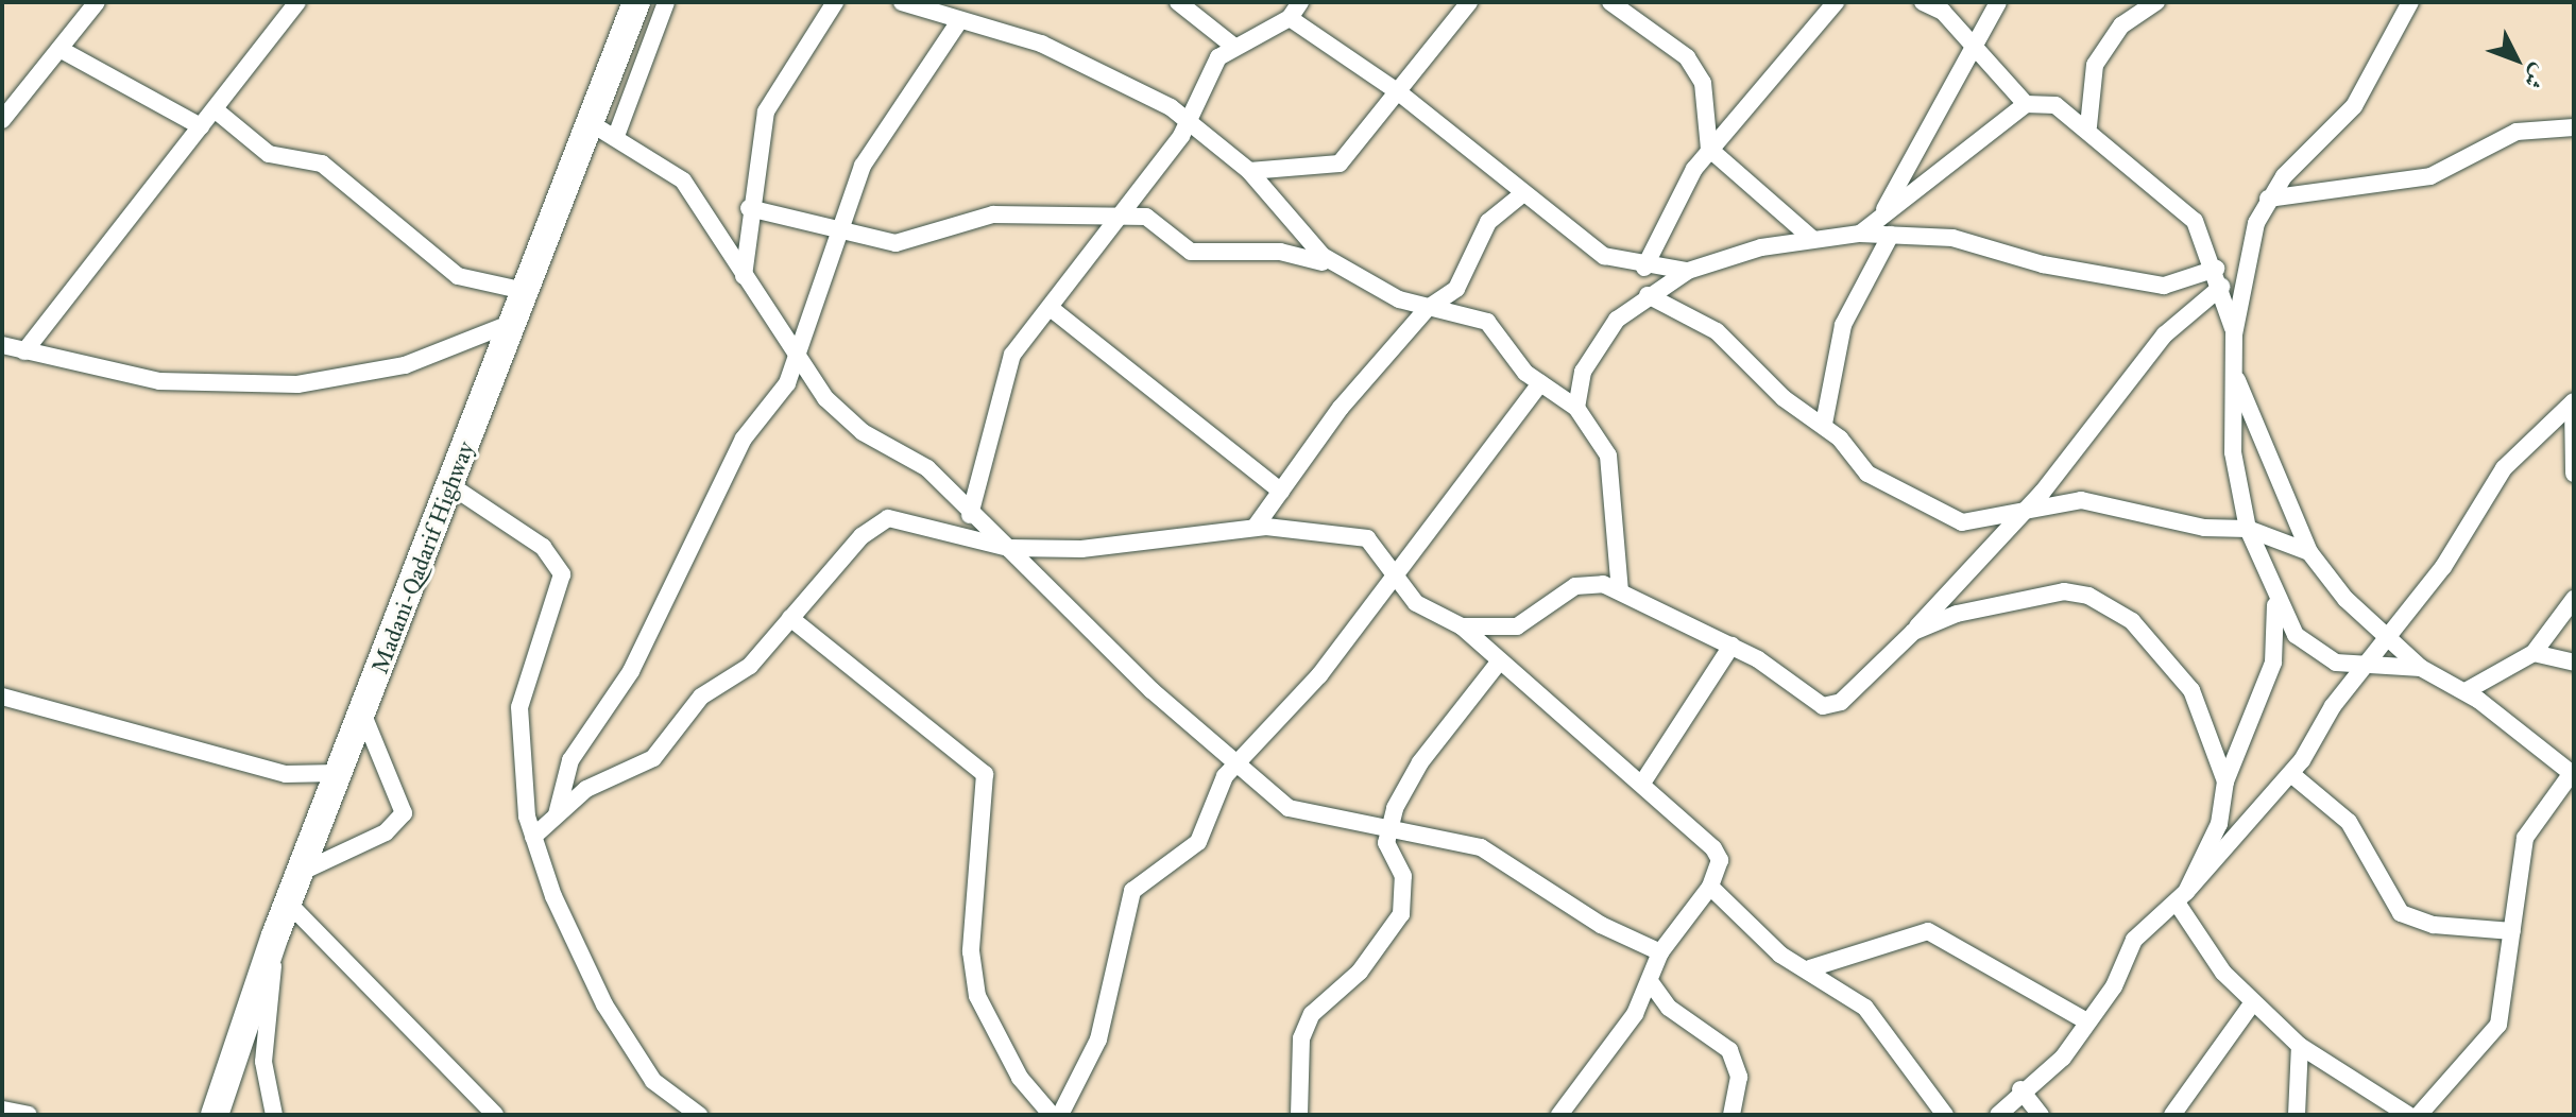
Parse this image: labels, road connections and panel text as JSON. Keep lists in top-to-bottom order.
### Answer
{
  "streets": {
    "highway": ["Madani-Qadarif Highway"]
  },
  "north": "bottom right"
}
